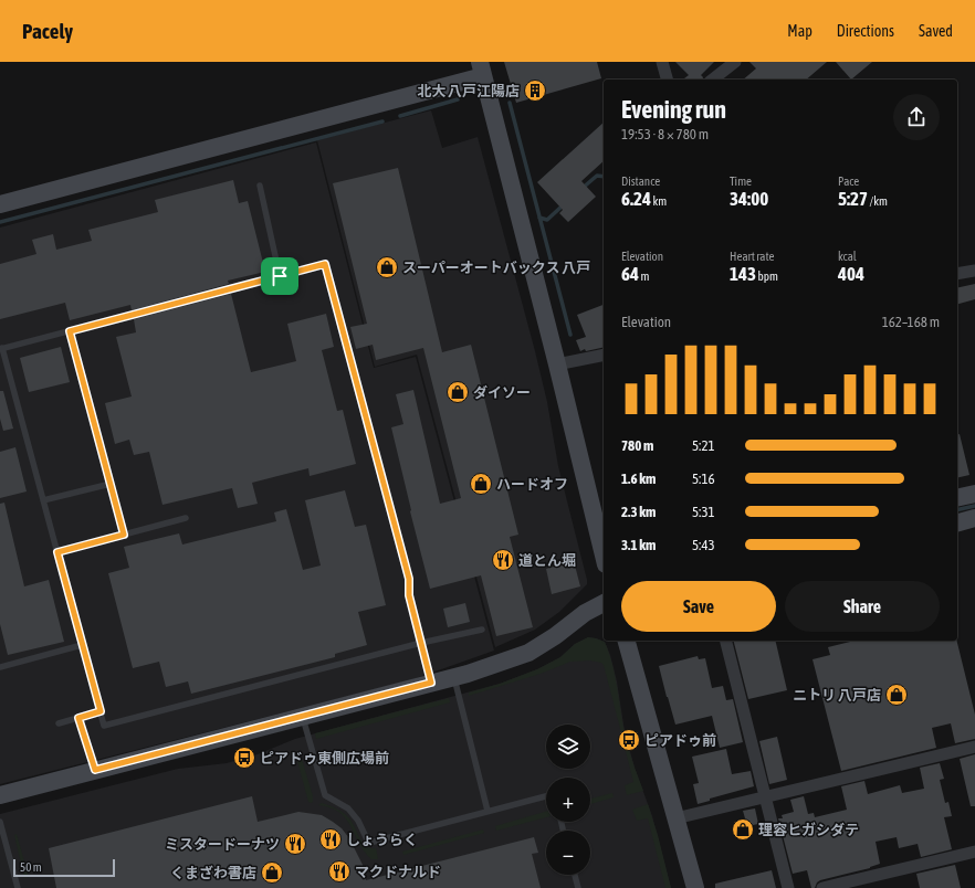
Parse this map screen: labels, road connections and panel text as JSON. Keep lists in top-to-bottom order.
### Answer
{
  "places": {
    "building": ["北大 八戸江陽店"],
    "shop": [
      "スーパーオートバックス 八戸",
      "ダイソー",
      "ハードオフ",
      "ニトリ 八戸店",
      "理容ヒガシダテ",
      "くまざわ書店"
    ],
    "restaurant": [
      "道とん堀",
      "しょうらく",
      "ミスタードーナツ",
      "マクドナルド"
    ],
    "bus stop": ["ピアドゥ前", "ピアドゥ東側広場前"]
  },
  "scale_bar": "50 m",
  "page": {
    "header": "Pacely",
    "nav": ["Map", "Directions", "Saved"],
    "heading": ["Evening run", "19:53 · 8 × 780 m"],
    "stats": [
      ["Distance", "6.24 km"],
      ["Time", "34:00"],
      ["Pace", "5:27 /km"],
      ["Elevation", "64 m"],
      ["Heart rate", "143 bpm"],
      ["kcal", "404"]
    ],
    "chart": ["Elevation", "162–168 m"],
    "list": [
      {
        "name": "780 m",
        "note": "5:21"
      },
      {
        "name": "1.6 km",
        "note": "5:16"
      },
      {
        "name": "2.3 km",
        "note": "5:31"
      },
      {
        "name": "3.1 km",
        "note": "5:43"
      }
    ],
    "buttons": ["Save", "Share"],
    "map_buttons": ["+", "−"],
    "scale": "50 m"
  }
}
